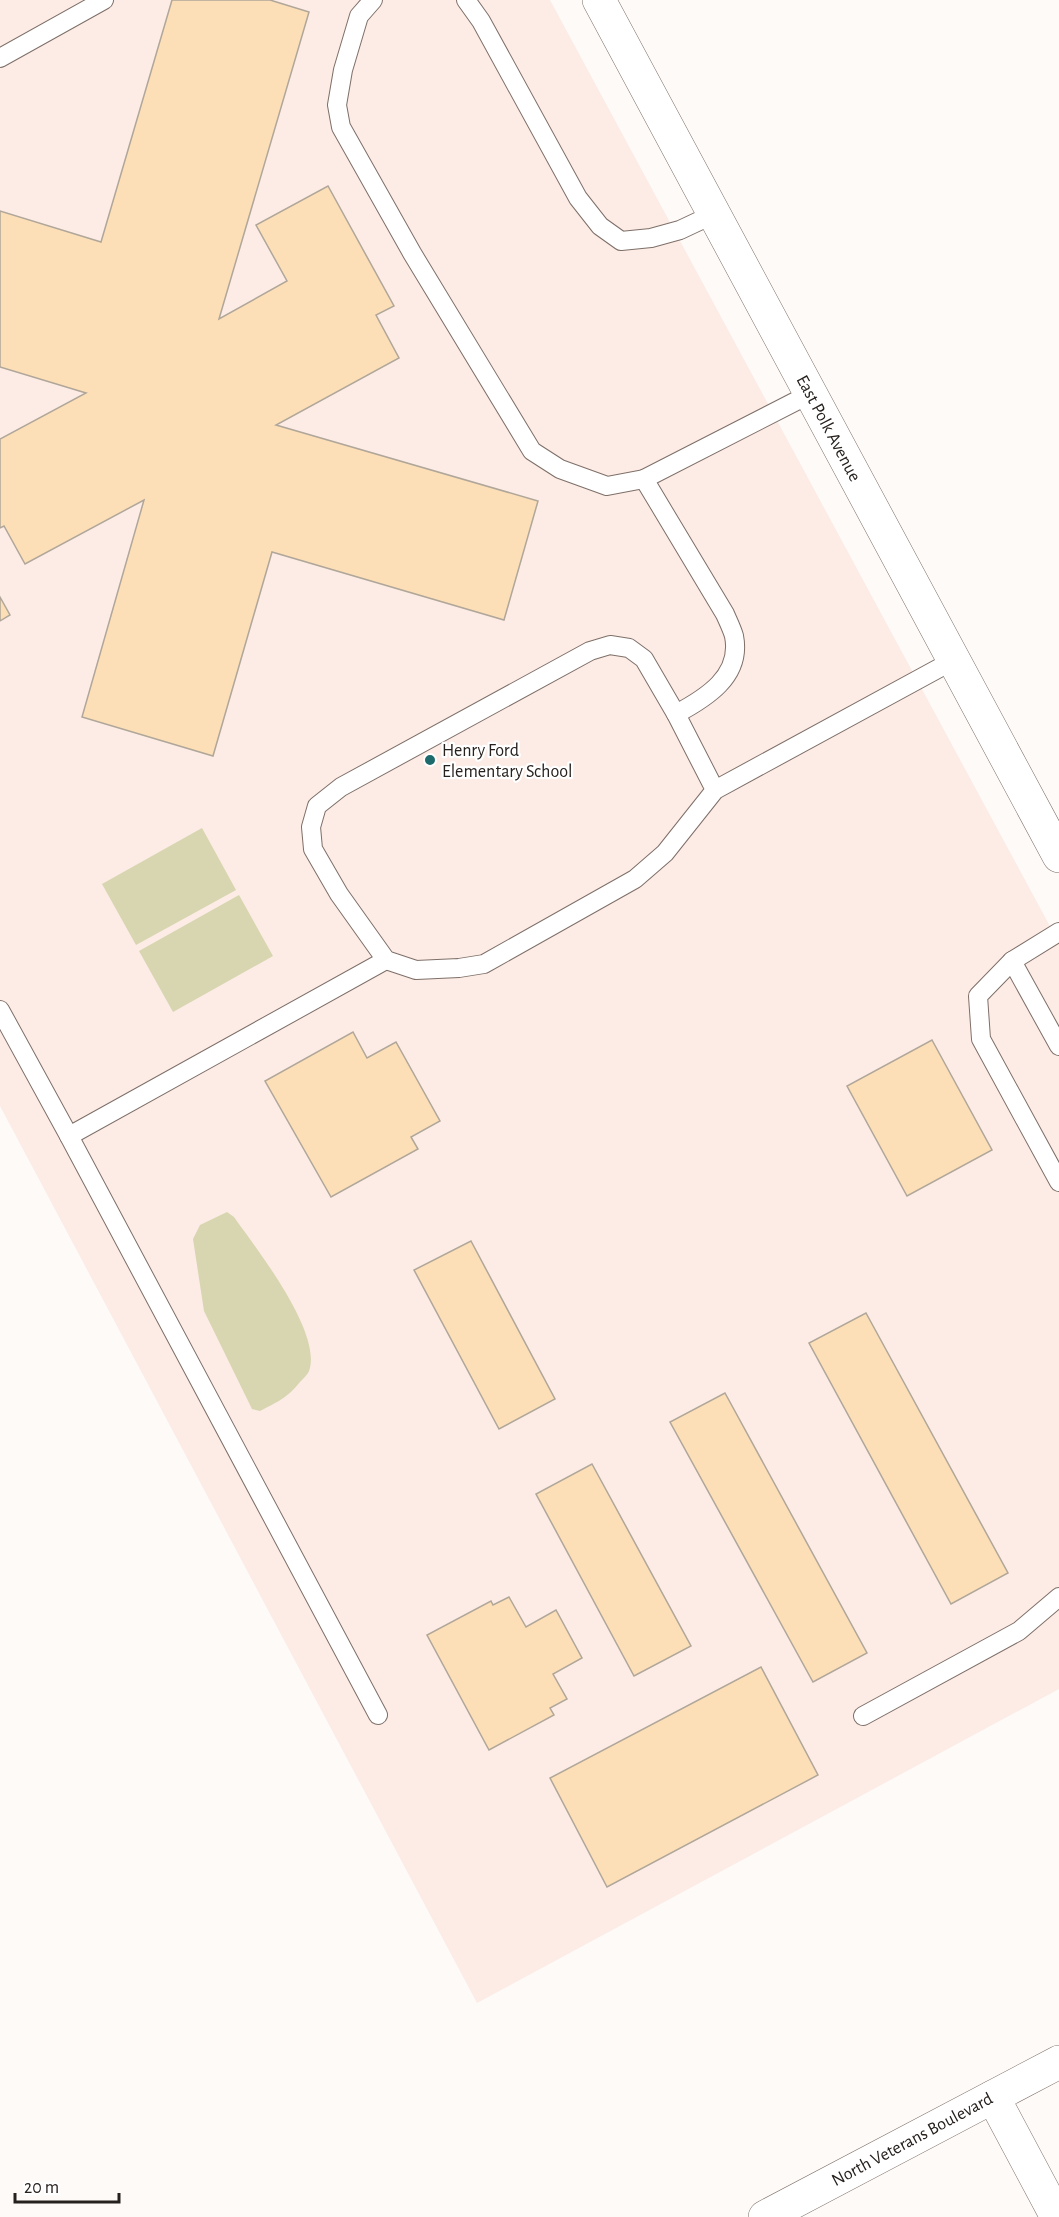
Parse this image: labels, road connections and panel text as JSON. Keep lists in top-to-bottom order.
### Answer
{
  "streets": {
    "street": ["East Polk Avenue", "North Veterans Boulevard"]
  },
  "places": ["Henry Ford Elementary School"],
  "scale_bar": "20 m"
}
